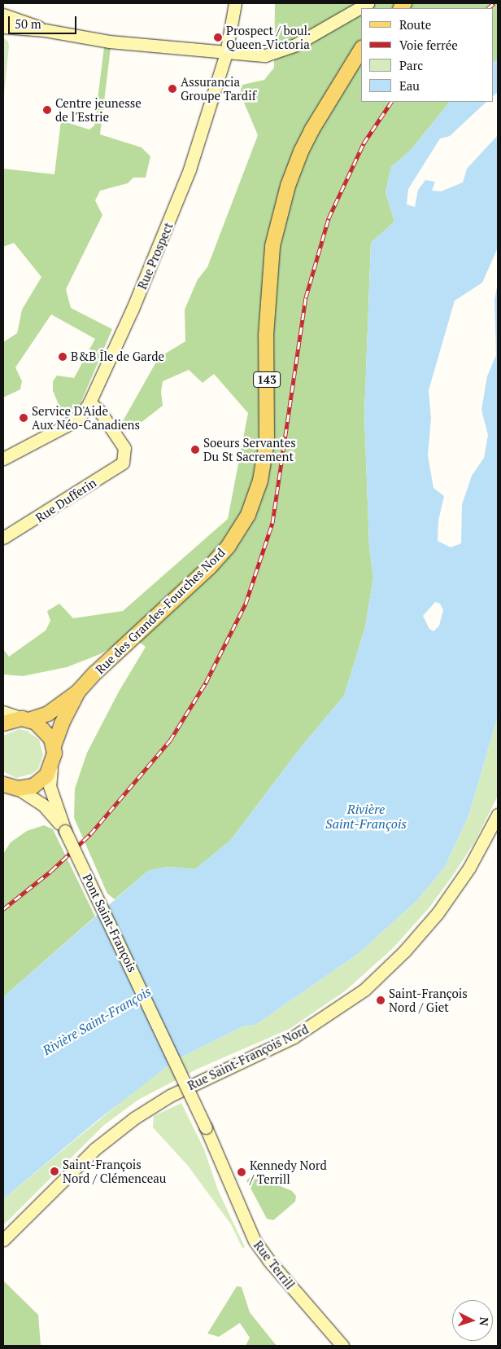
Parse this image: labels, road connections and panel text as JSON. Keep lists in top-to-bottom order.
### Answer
{
  "streets": {
    "main road": ["143", "Rue des Grandes-Fourches Nord"],
    "street": [
      "Rue Prospect",
      "Rue Dufferin",
      "Pont Saint-François",
      "Rue Saint-François Nord",
      "Rue Terrill"
    ]
  },
  "crossings": [
    ["Rue Prospect", "Rue Dufferin"],
    ["143", "Rue des Grandes-Fourches Nord"],
    ["Pont Saint-François", "Rue Terrill"]
  ],
  "water": ["Rivière Saint-François"],
  "places": [
    "Prospect / boul. Queen-Victoria",
    "Assurancia Groupe Tardif",
    "Centre jeunesse de l'Estrie",
    "B&B Île de Garde",
    "Service D'Aide Aux Néo-Canadiens",
    "Soeurs Servantes Du St Sacrement",
    "Saint-François Nord / Giet",
    "Saint-François Nord / Clémenceau",
    "Kennedy Nord / Terrill"
  ],
  "legend": [
    "Route",
    "Voie ferrée",
    "Parc",
    "Eau"
  ],
  "scale_bar": "50 m",
  "north": "right"
}
